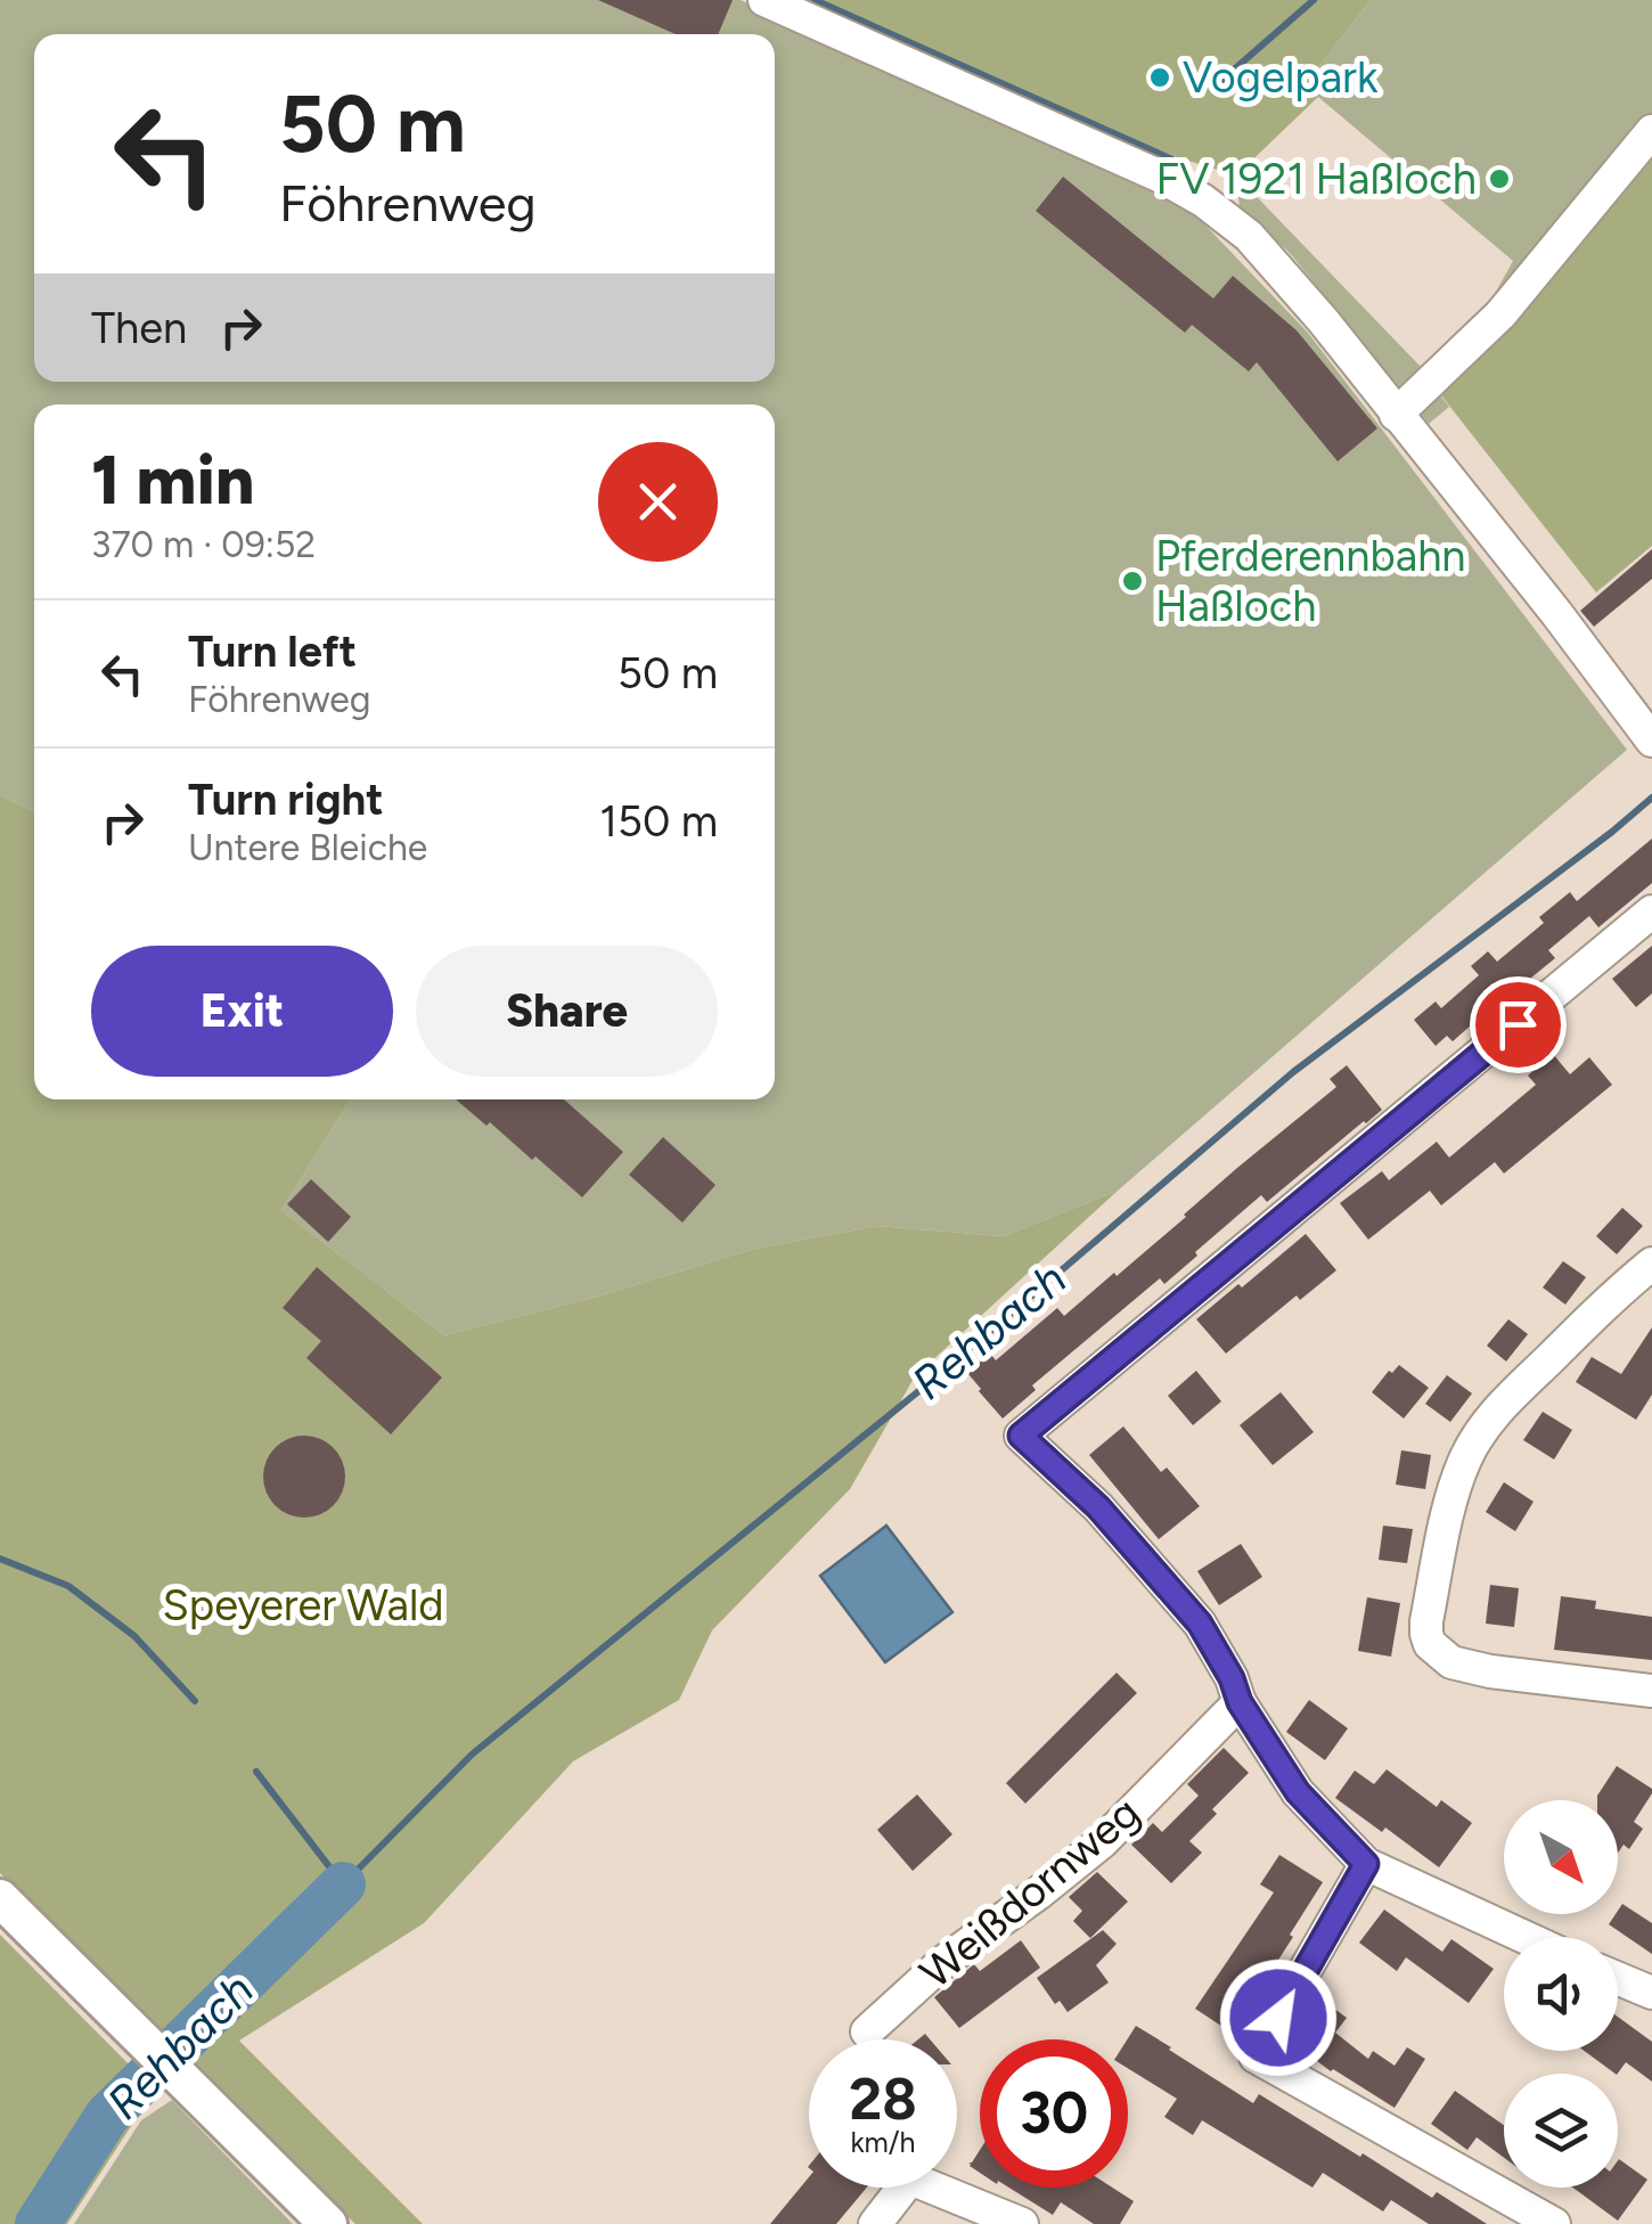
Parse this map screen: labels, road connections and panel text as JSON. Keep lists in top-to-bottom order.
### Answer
{
  "streets": {
    "street": ["Weißdornweg"]
  },
  "water": ["Rehbach"],
  "parks": ["Speyerer Wald"],
  "places": ["Vogelpark", "FV 1921 Haßloch", "Pferderennbahn Haßloch"],
  "north": "bottom right",
  "page": {
    "turn": ["50 m", "Föhrenweg"],
    "then": "Then",
    "heading": ["1 min", "370 m · 09:52"],
    "list": [
      {
        "name": "Turn left",
        "note": "Föhrenweg",
        "value": "50 m"
      },
      {
        "name": "Turn right",
        "note": "Untere Bleiche",
        "value": "150 m"
      }
    ],
    "buttons": ["Exit", "Share"],
    "speed": "28 km/h",
    "limit": "30"
  }
}
